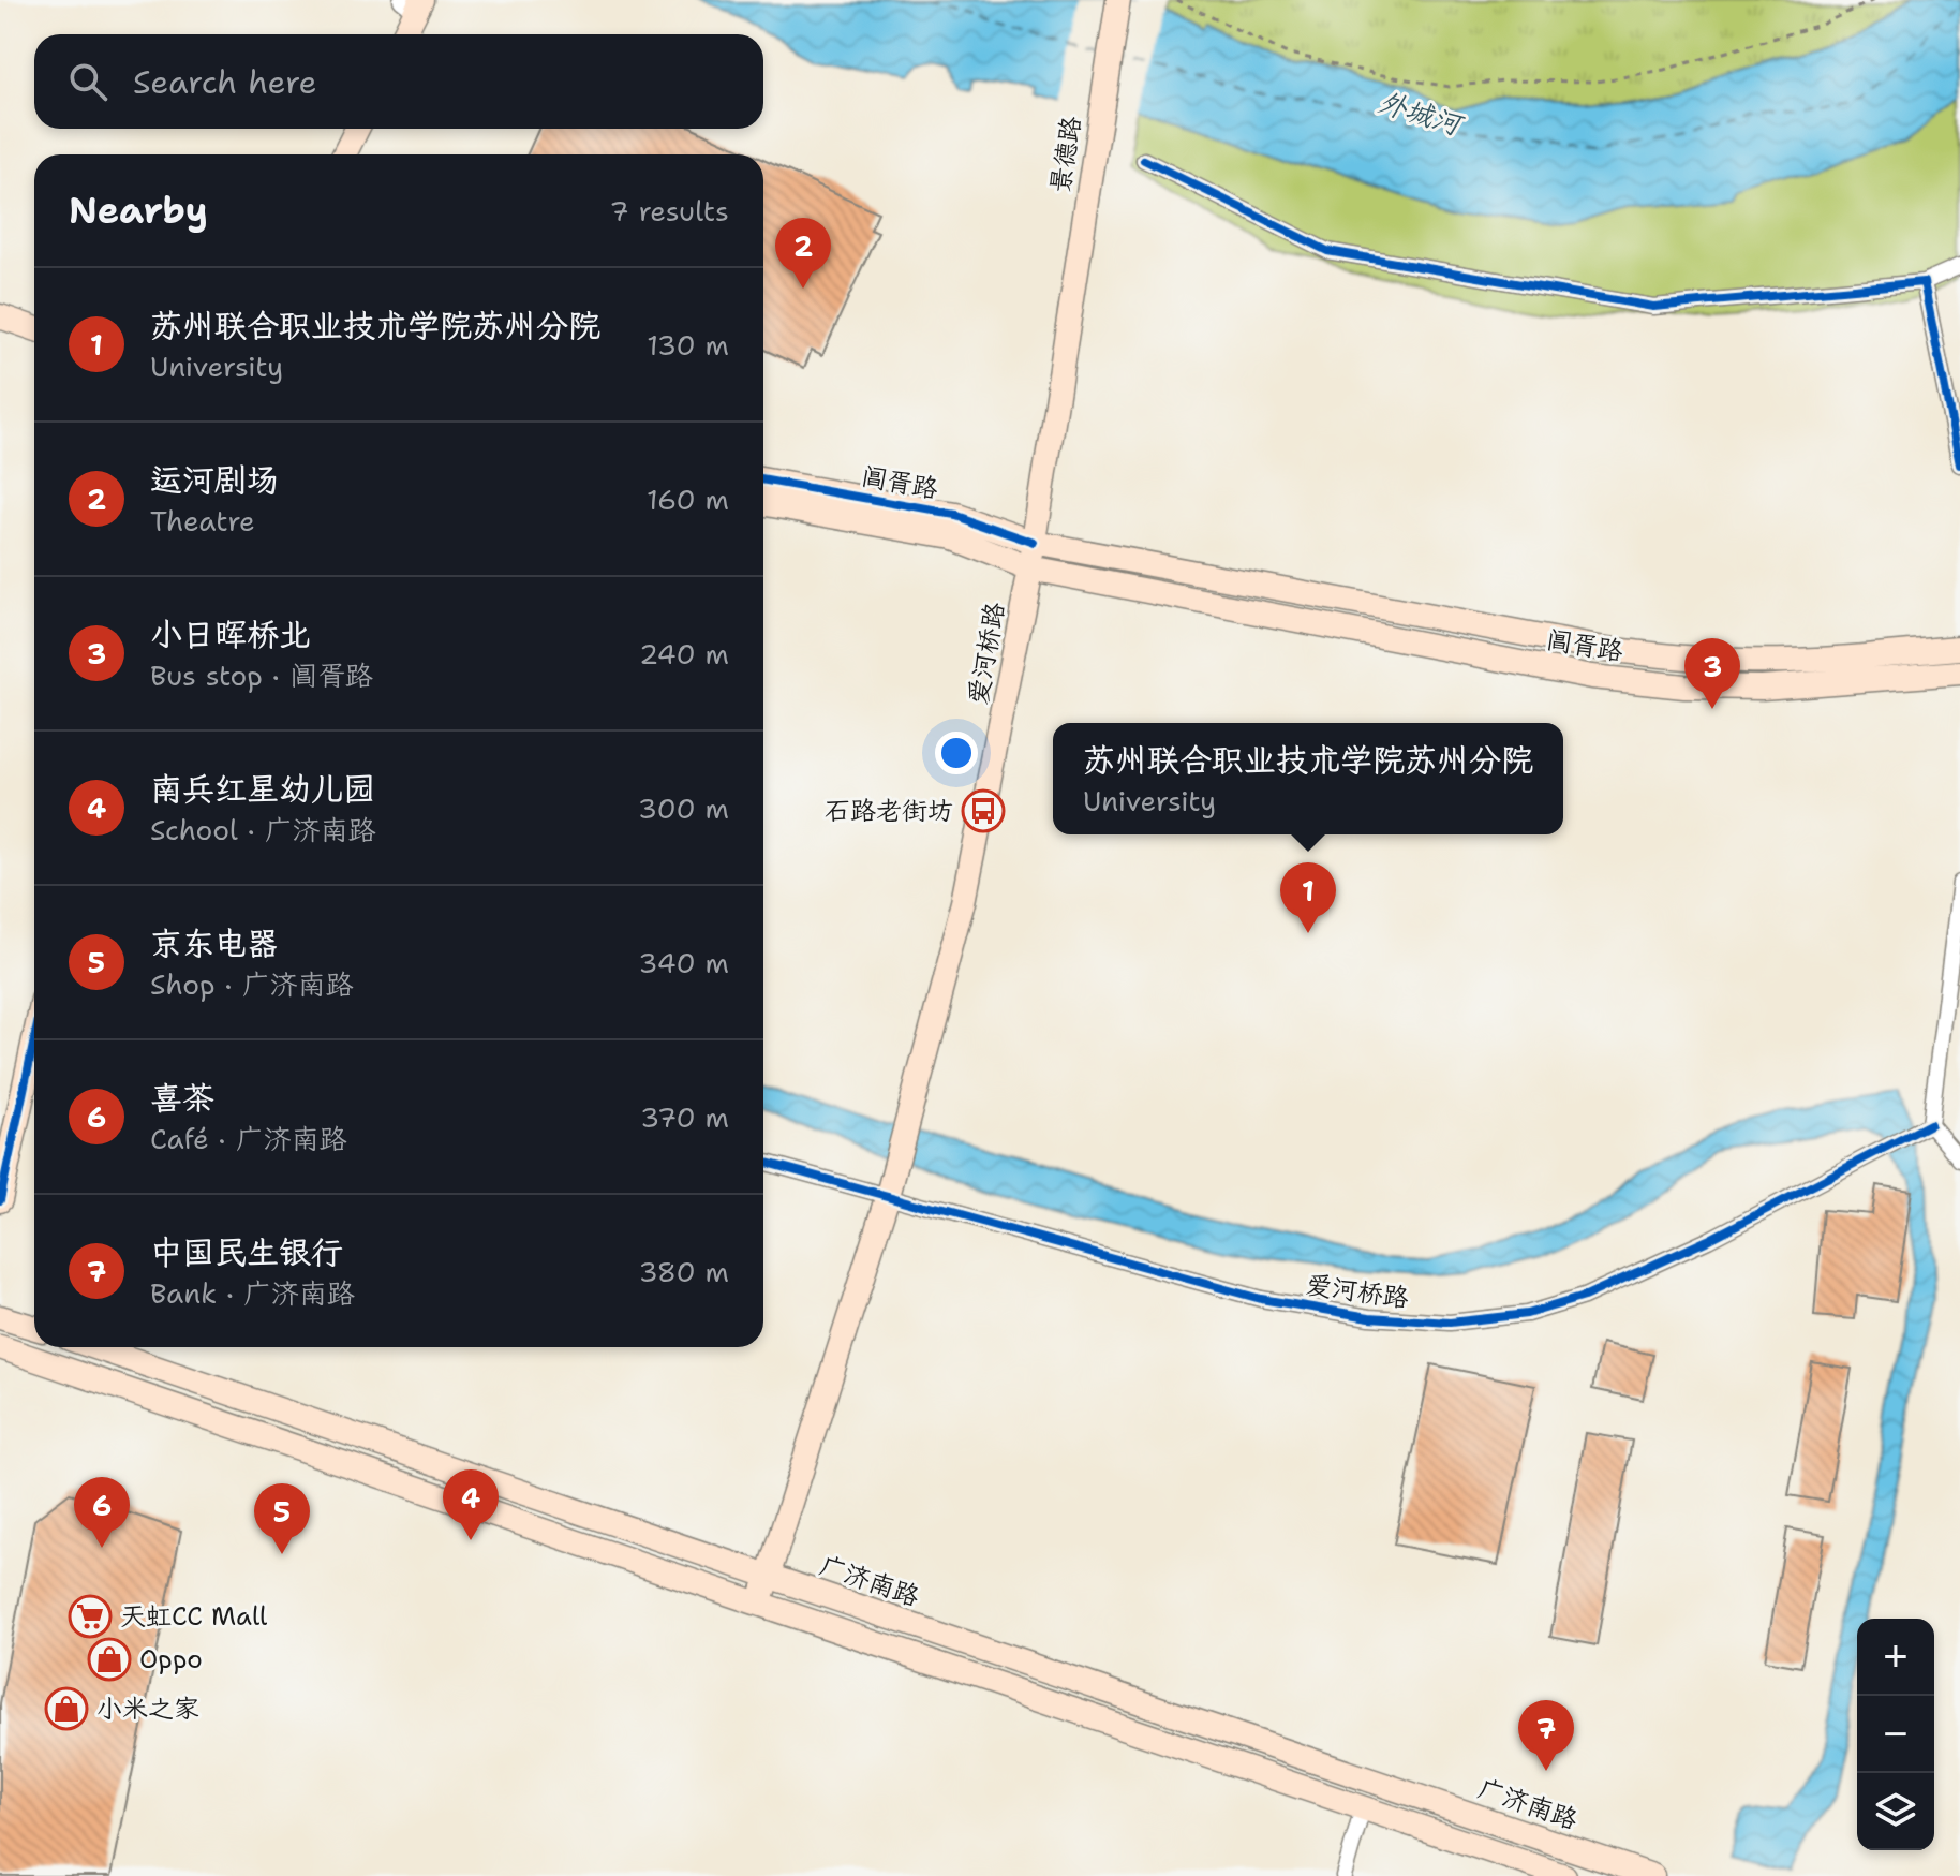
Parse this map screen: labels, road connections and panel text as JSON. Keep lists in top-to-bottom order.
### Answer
{
  "streets": {
    "main road": [
      "景德路",
      "阊胥路",
      "爱河桥路",
      "广济南路"
    ]
  },
  "crossings": [
    ["景德路", "爱河桥路"],
    ["阊胥路", "爱河桥路"],
    ["爱河桥路", "广济南路"]
  ],
  "water": ["外城河"],
  "places": {
    "bus stop": ["石路老街坊"],
    "supermarket": ["天虹CC Mall"],
    "shop": ["Oppo", "小米之家"]
  },
  "page": {
    "search": "Search here",
    "heading": ["Nearby", "7 results"],
    "pins": [
      "2",
      "3",
      "1",
      "4",
      "6",
      "5",
      "7"
    ],
    "list": [
      {
        "mark": "1",
        "name": "苏州联合职业技术学院苏州分院",
        "note": "University",
        "value": "130 m"
      },
      {
        "mark": "2",
        "name": "运河剧场",
        "note": "Theatre",
        "value": "160 m"
      },
      {
        "mark": "3",
        "name": "小日晖桥北",
        "note": "Bus stop · 阊胥路",
        "value": "240 m"
      },
      {
        "mark": "4",
        "name": "南兵红星幼儿园",
        "note": "School · 广济南路",
        "value": "300 m"
      },
      {
        "mark": "5",
        "name": "京东电器",
        "note": "Shop · 广济南路",
        "value": "340 m"
      },
      {
        "mark": "6",
        "name": "喜茶",
        "note": "Café · 广济南路",
        "value": "370 m"
      },
      {
        "mark": "7",
        "name": "中国民生银行",
        "note": "Bank · 广济南路",
        "value": "380 m"
      }
    ],
    "popup": ["苏州联合职业技术学院苏州分院", "University"],
    "map_buttons": ["+", "−"]
  }
}
